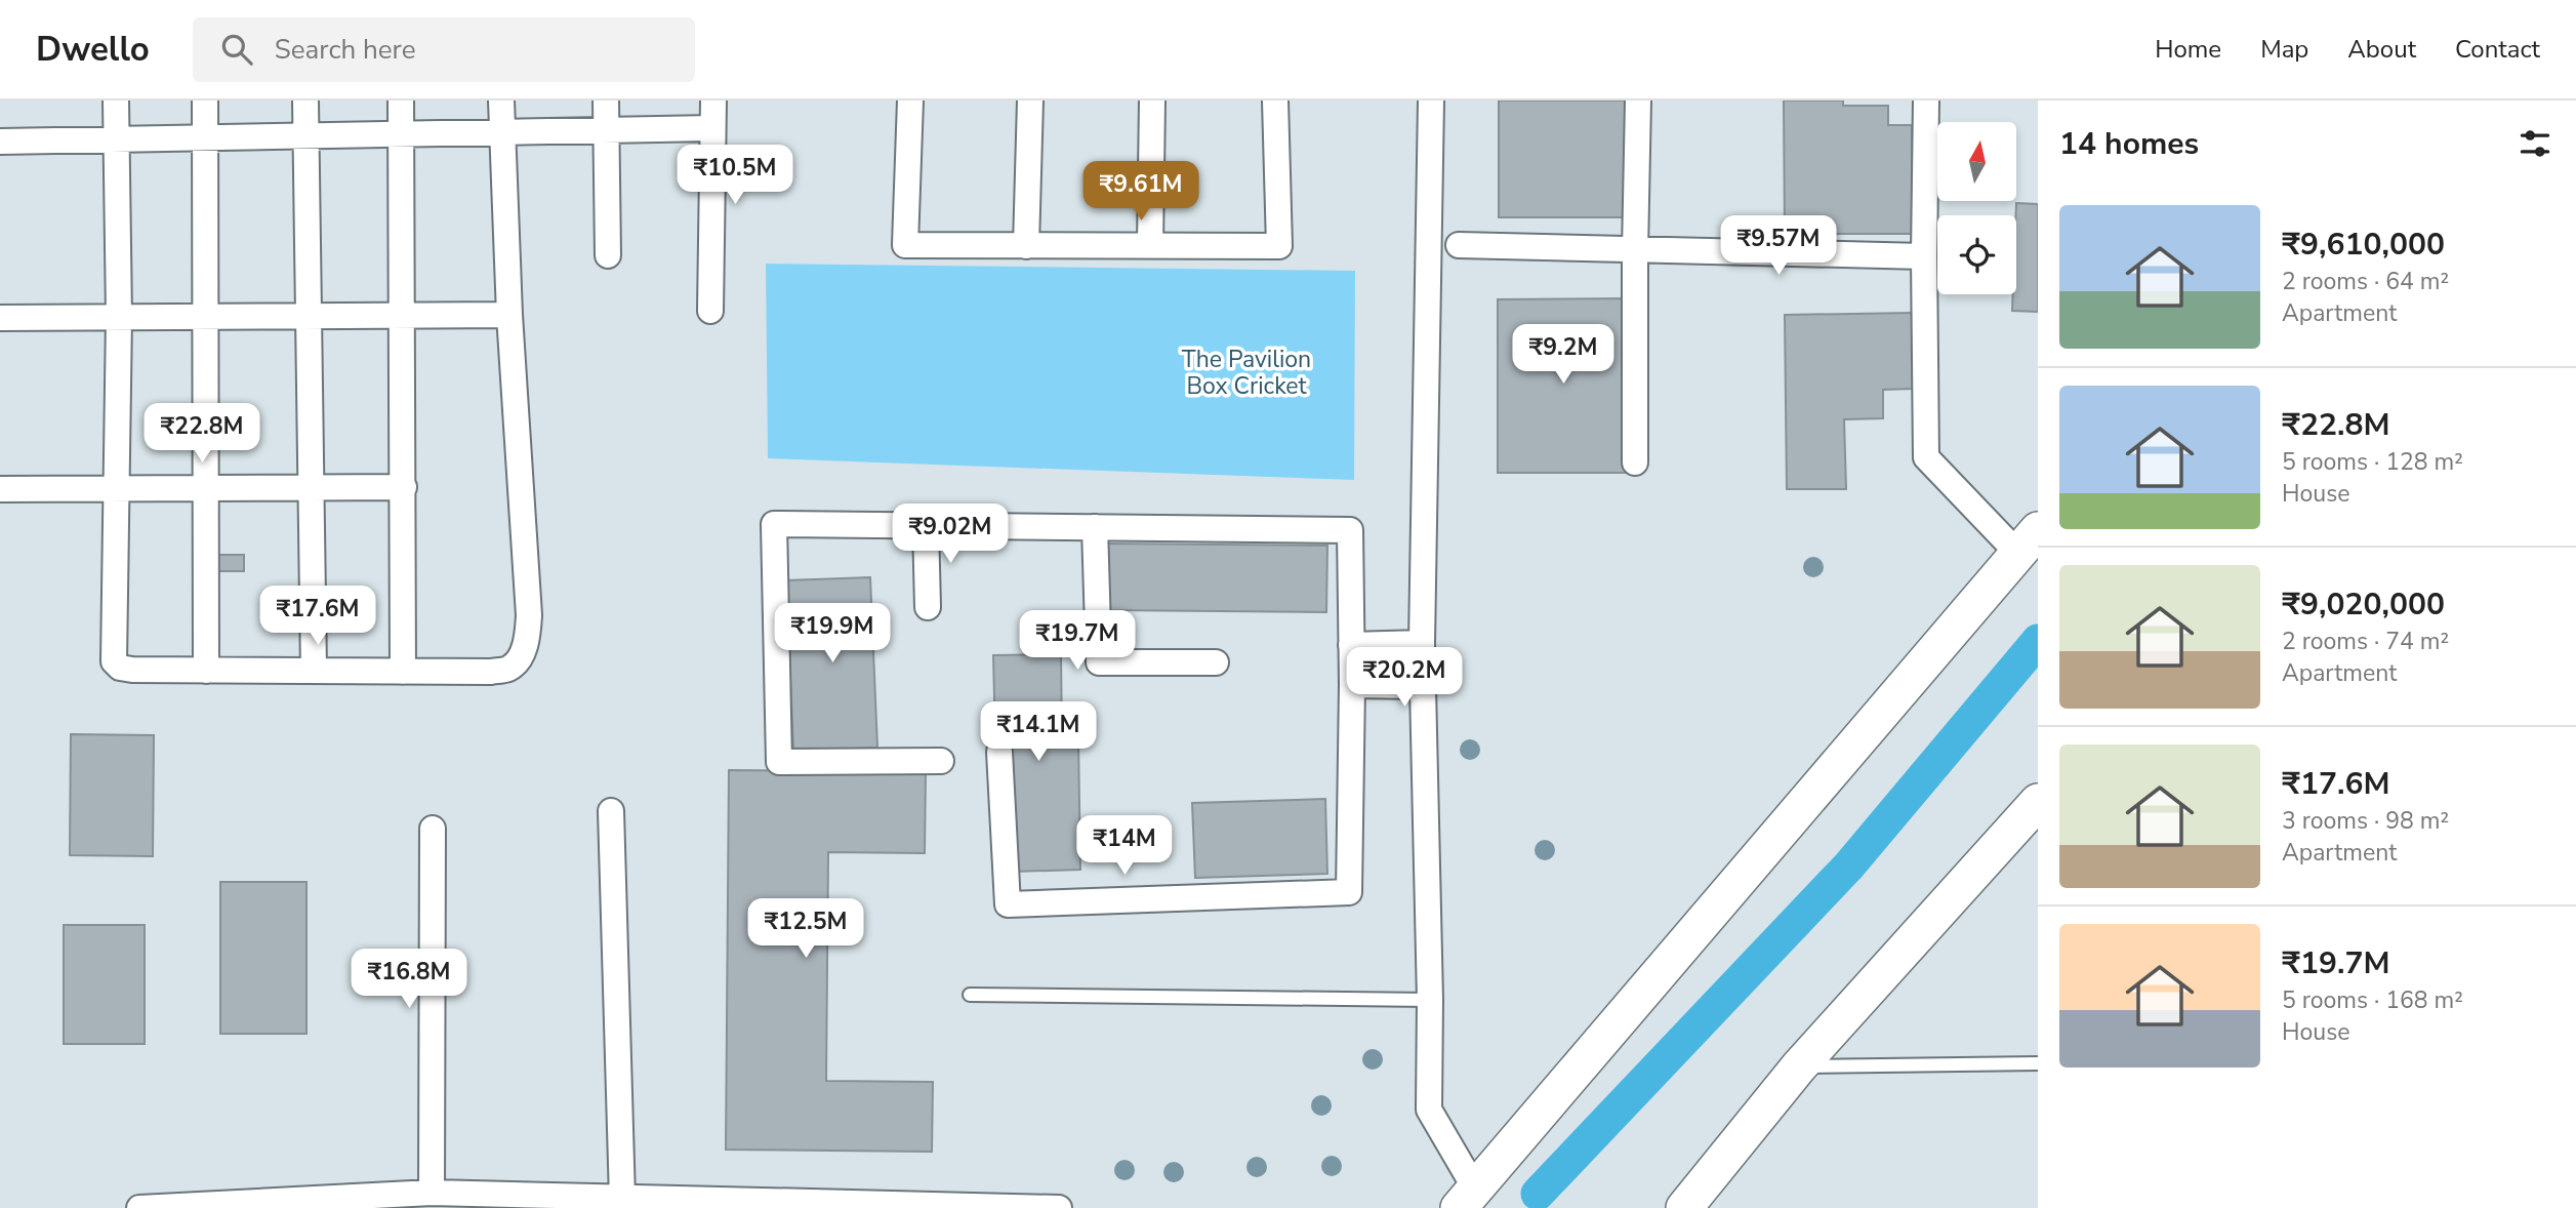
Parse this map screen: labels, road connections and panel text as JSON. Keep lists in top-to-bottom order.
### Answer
{
  "parks": ["The Pavilion Box Cricket"],
  "north": "top",
  "page": {
    "header": "Dwello",
    "search": "Search here",
    "nav": [
      "Home",
      "Map",
      "About",
      "Contact"
    ],
    "heading": "14 homes",
    "price": [
      "₹10.5M",
      "₹9.61M",
      "₹9.57M",
      "₹9.2M",
      "₹22.8M",
      "₹9.02M",
      "₹17.6M",
      "₹19.9M",
      "₹19.7M",
      "₹20.2M",
      "₹14.1M",
      "₹14M",
      "₹12.5M",
      "₹16.8M"
    ],
    "list": [
      {
        "name": "₹9,610,000",
        "note": "2 rooms · 64 m² · Apartment"
      },
      {
        "name": "₹22.8M",
        "note": "5 rooms · 128 m² · House"
      },
      {
        "name": "₹9,020,000",
        "note": "2 rooms · 74 m² · Apartment"
      },
      {
        "name": "₹17.6M",
        "note": "3 rooms · 98 m² · Apartment"
      },
      {
        "name": "₹19.7M",
        "note": "5 rooms · 168 m² · House"
      }
    ]
  }
}
